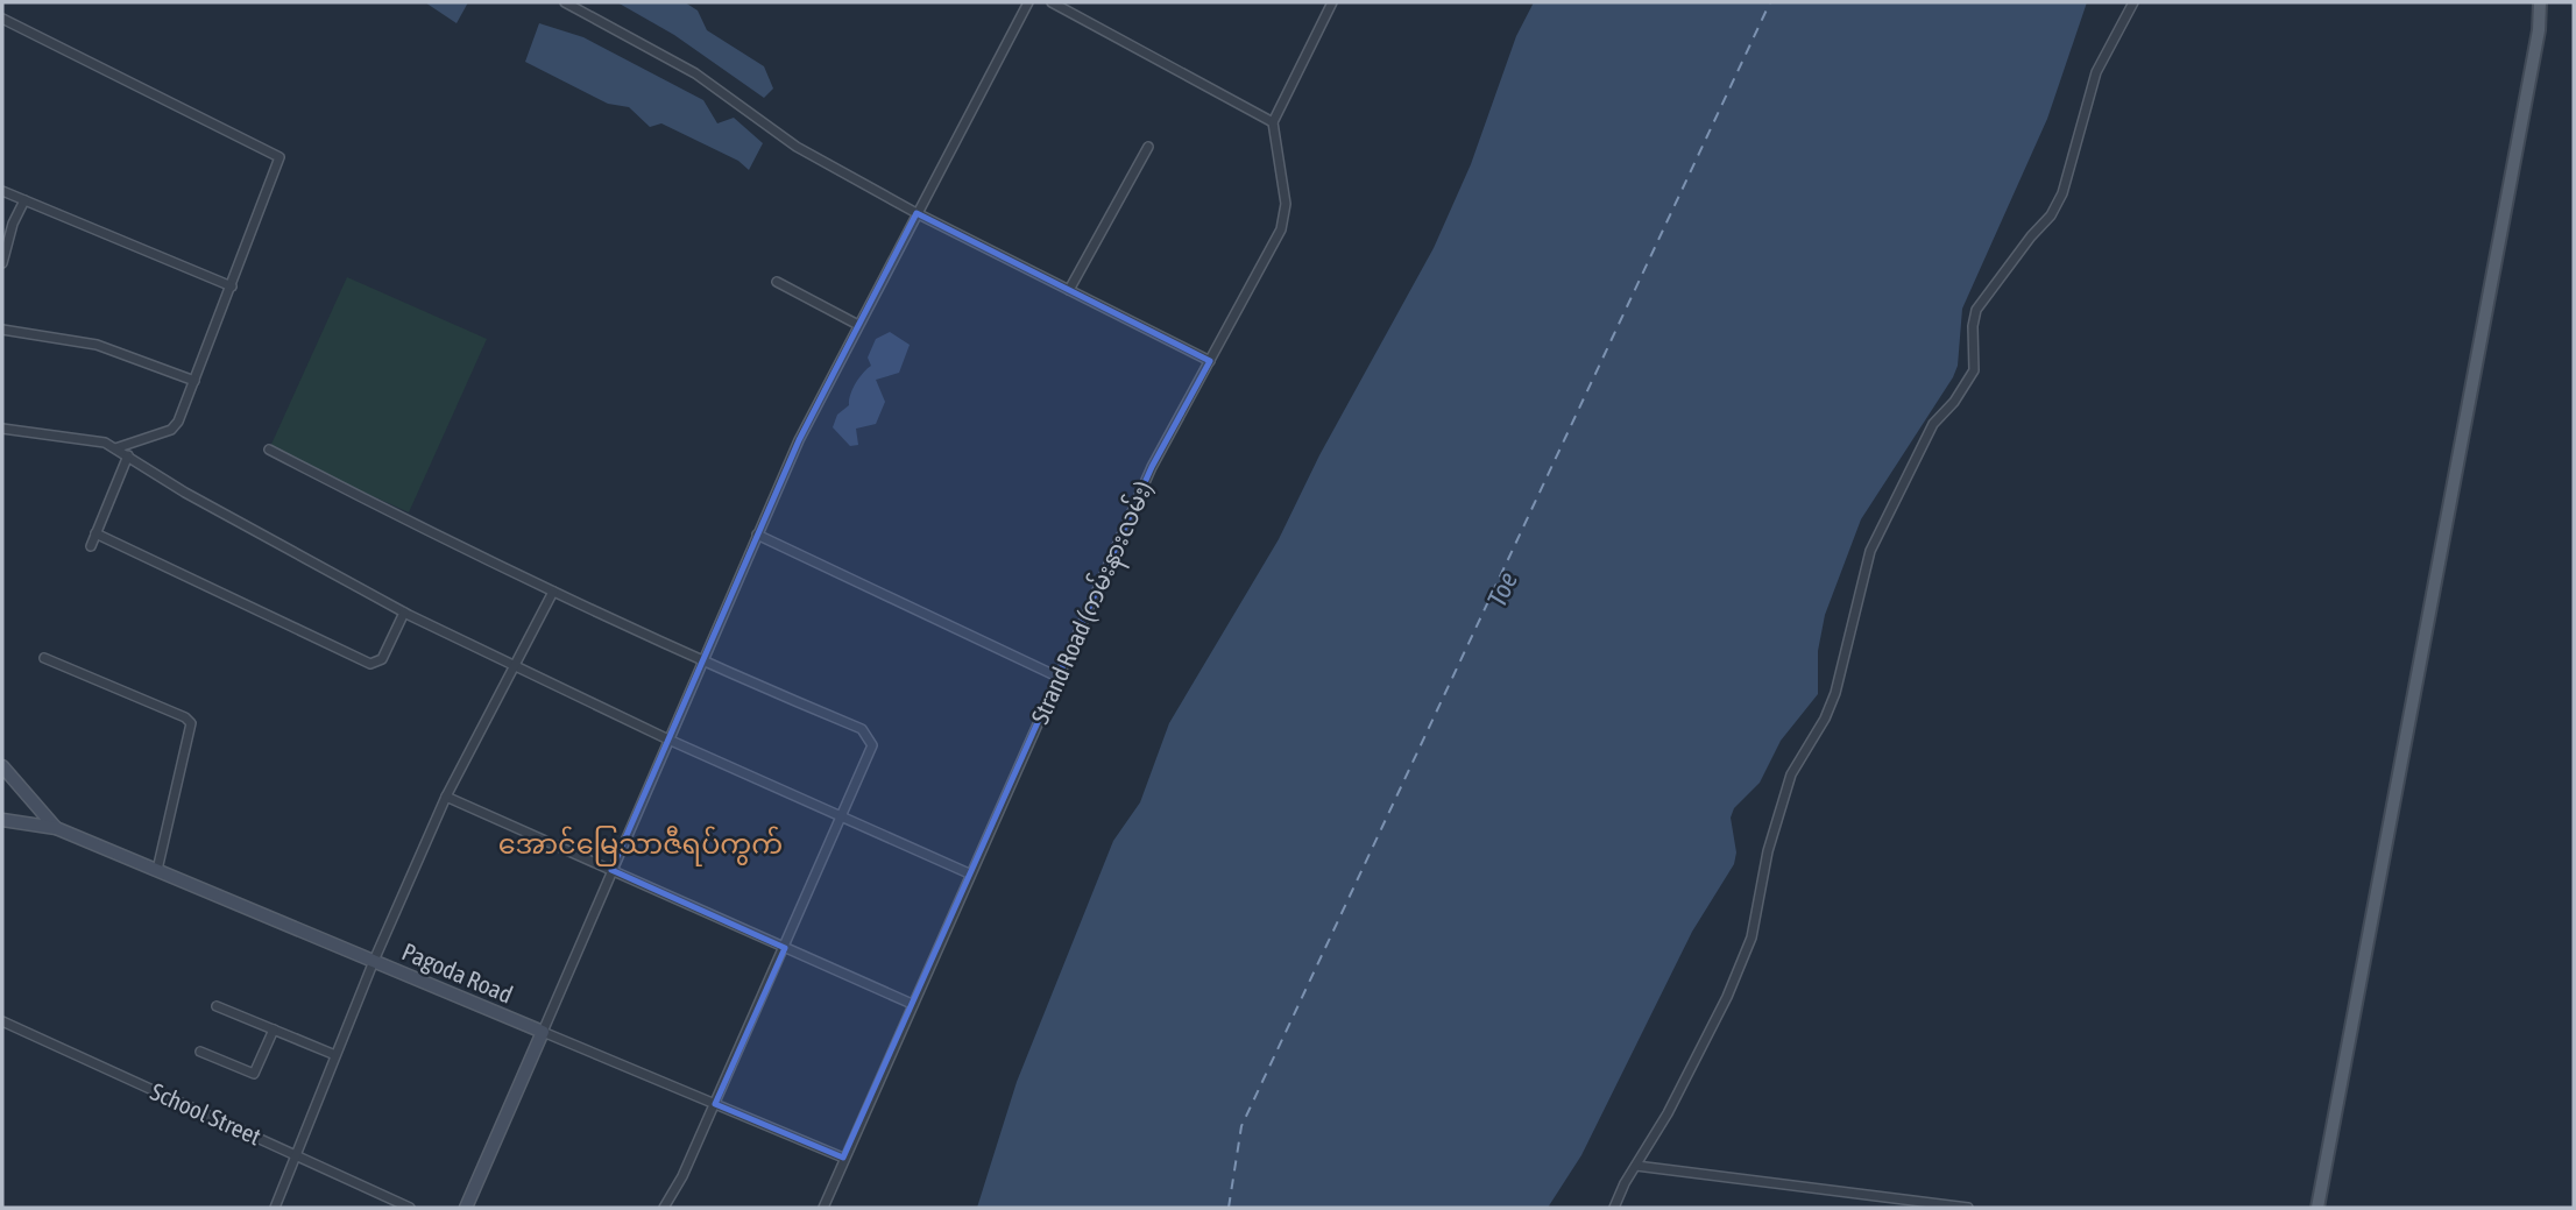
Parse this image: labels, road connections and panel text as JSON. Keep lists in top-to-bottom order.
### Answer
{
  "streets": {
    "main road": ["Pagoda Road"],
    "street": ["Strand Road (ကမ်းနားလမ်း)", "School Street"]
  },
  "crossings": [
    ["Strand Road (ကမ်းနားလမ်း)", "Pagoda Road"]
  ],
  "districts": ["အောင်မြေသာဇီရပ်ကွက်"],
  "water": ["Toe"]
}
